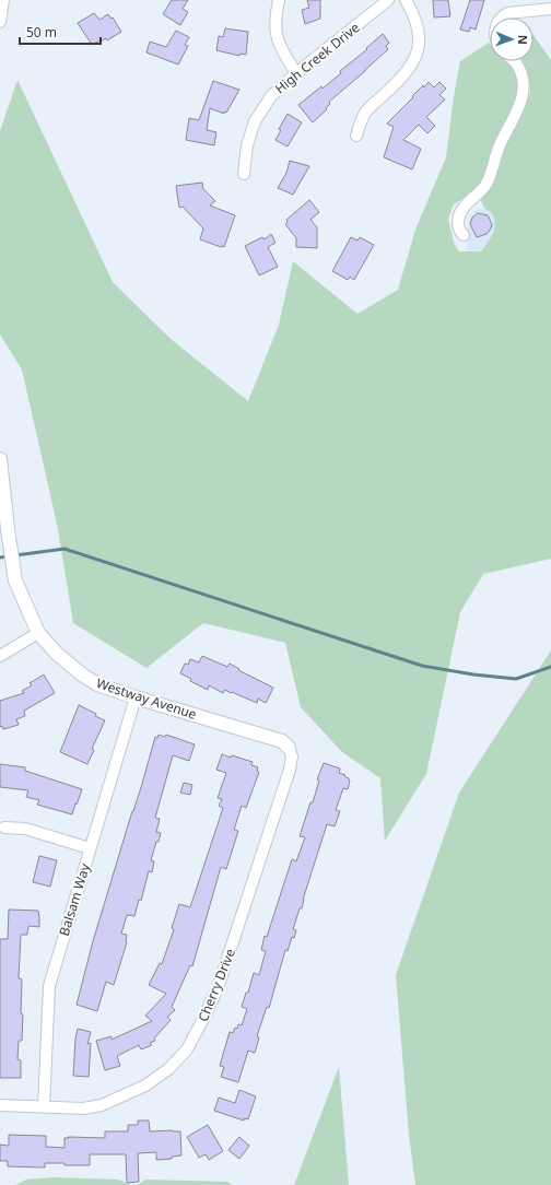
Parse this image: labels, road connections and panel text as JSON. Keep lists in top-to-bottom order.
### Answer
{
  "streets": {
    "street": [
      "High Creek Drive",
      "Westway Avenue",
      "Balsam Way",
      "Cherry Drive"
    ]
  },
  "crossings": [
    ["Westway Avenue", "Balsam Way"],
    ["Westway Avenue", "Cherry Drive"],
    ["Balsam Way", "Cherry Drive"]
  ],
  "scale_bar": "50 m",
  "north": "right"
}
